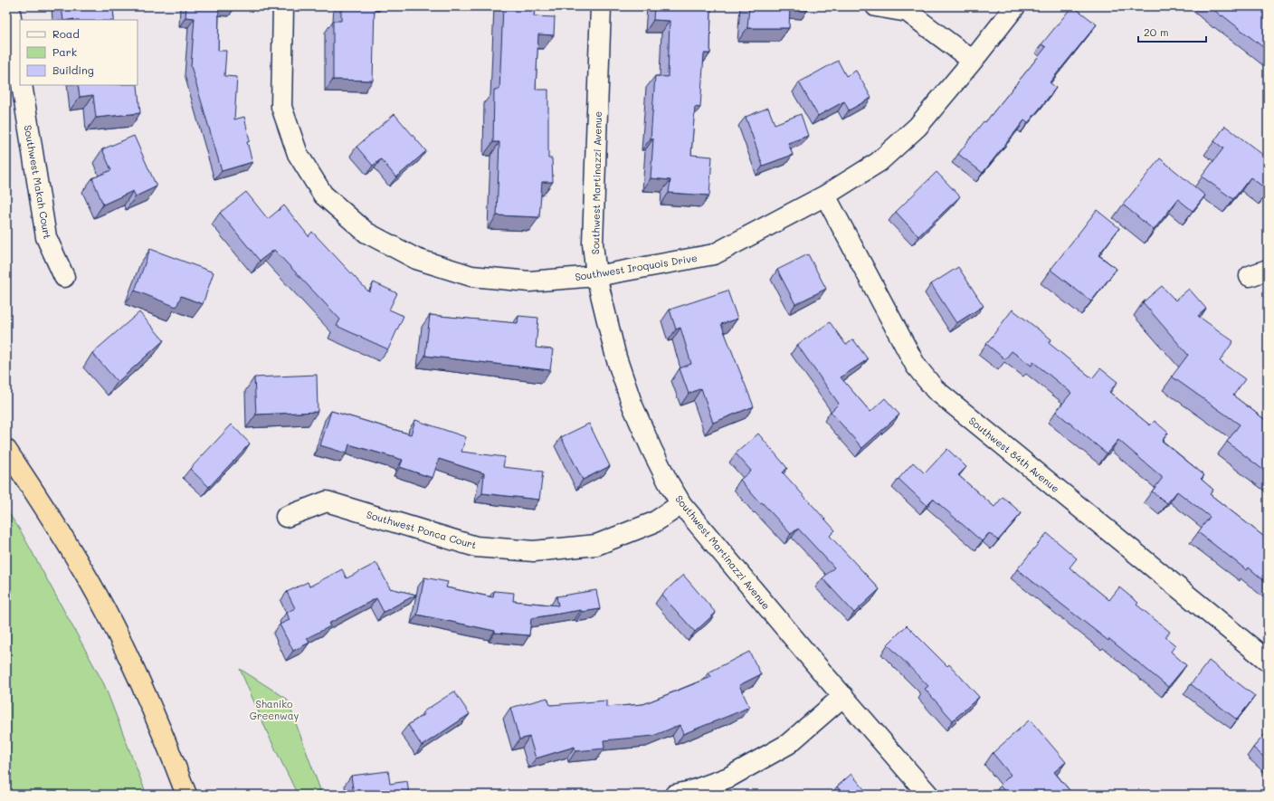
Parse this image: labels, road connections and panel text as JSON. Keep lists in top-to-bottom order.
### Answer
{
  "streets": {
    "street": [
      "Southwest Makah Court",
      "Southwest Martinazzi Avenue",
      "Southwest Iroquois Drive",
      "Southwest 84th Avenue",
      "Southwest Ponca Court"
    ]
  },
  "crossings": [
    ["Southwest Martinazzi Avenue", "Southwest Iroquois Drive"],
    ["Southwest Martinazzi Avenue", "Southwest Ponca Court"],
    ["Southwest Iroquois Drive", "Southwest 84th Avenue"]
  ],
  "parks": ["Shaniko Greenway"],
  "legend": ["Road", "Park", "Building"],
  "scale_bar": "20 m"
}
